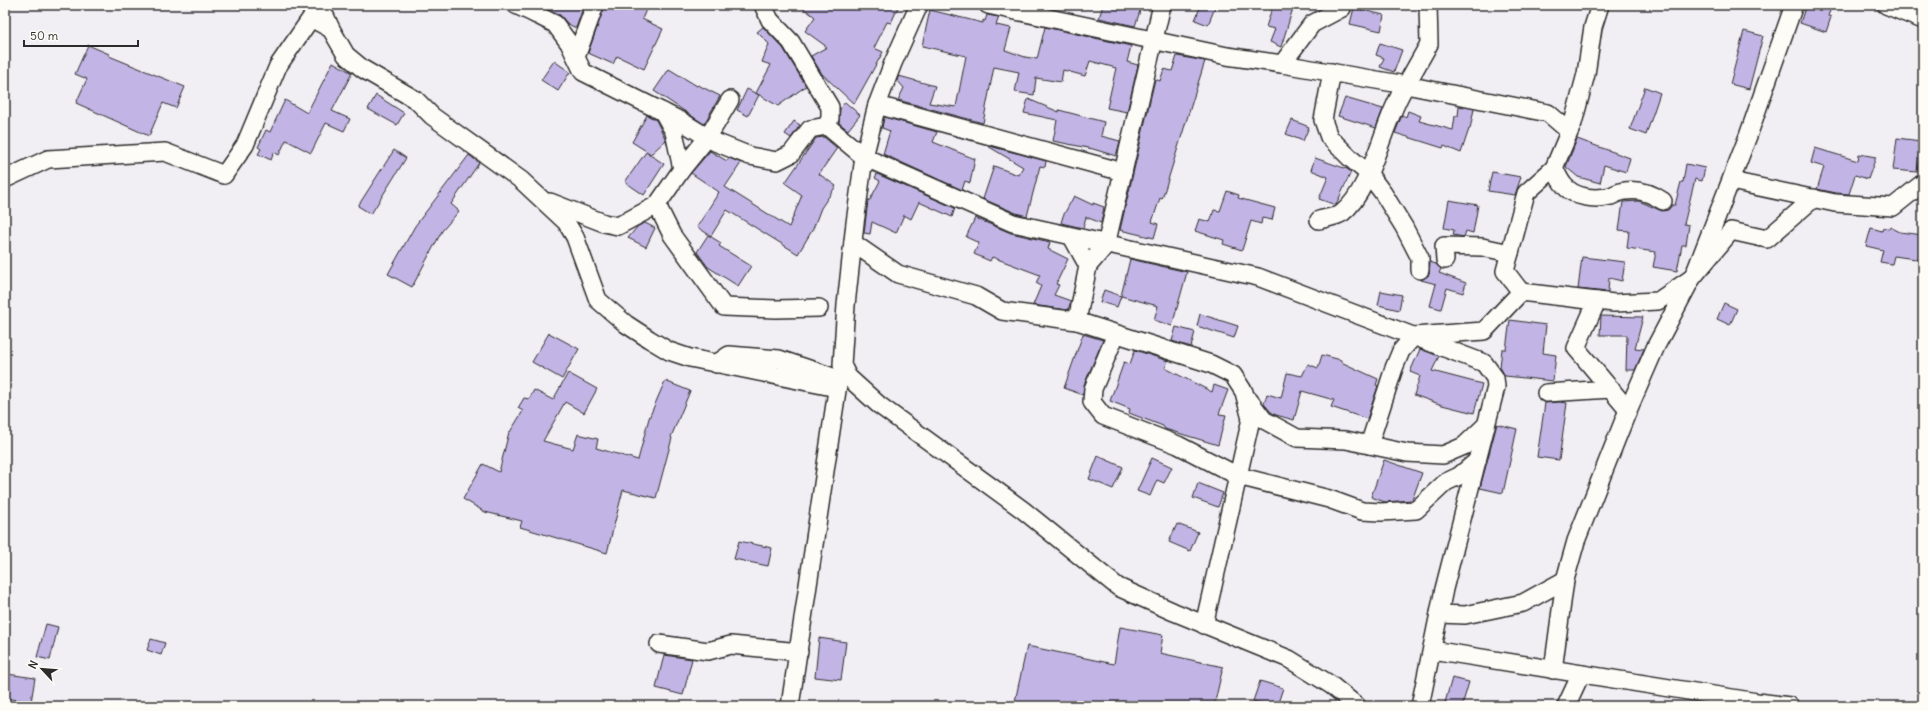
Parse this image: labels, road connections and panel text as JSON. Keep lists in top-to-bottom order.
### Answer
{
  "scale_bar": "50 m",
  "north": "top left"
}
